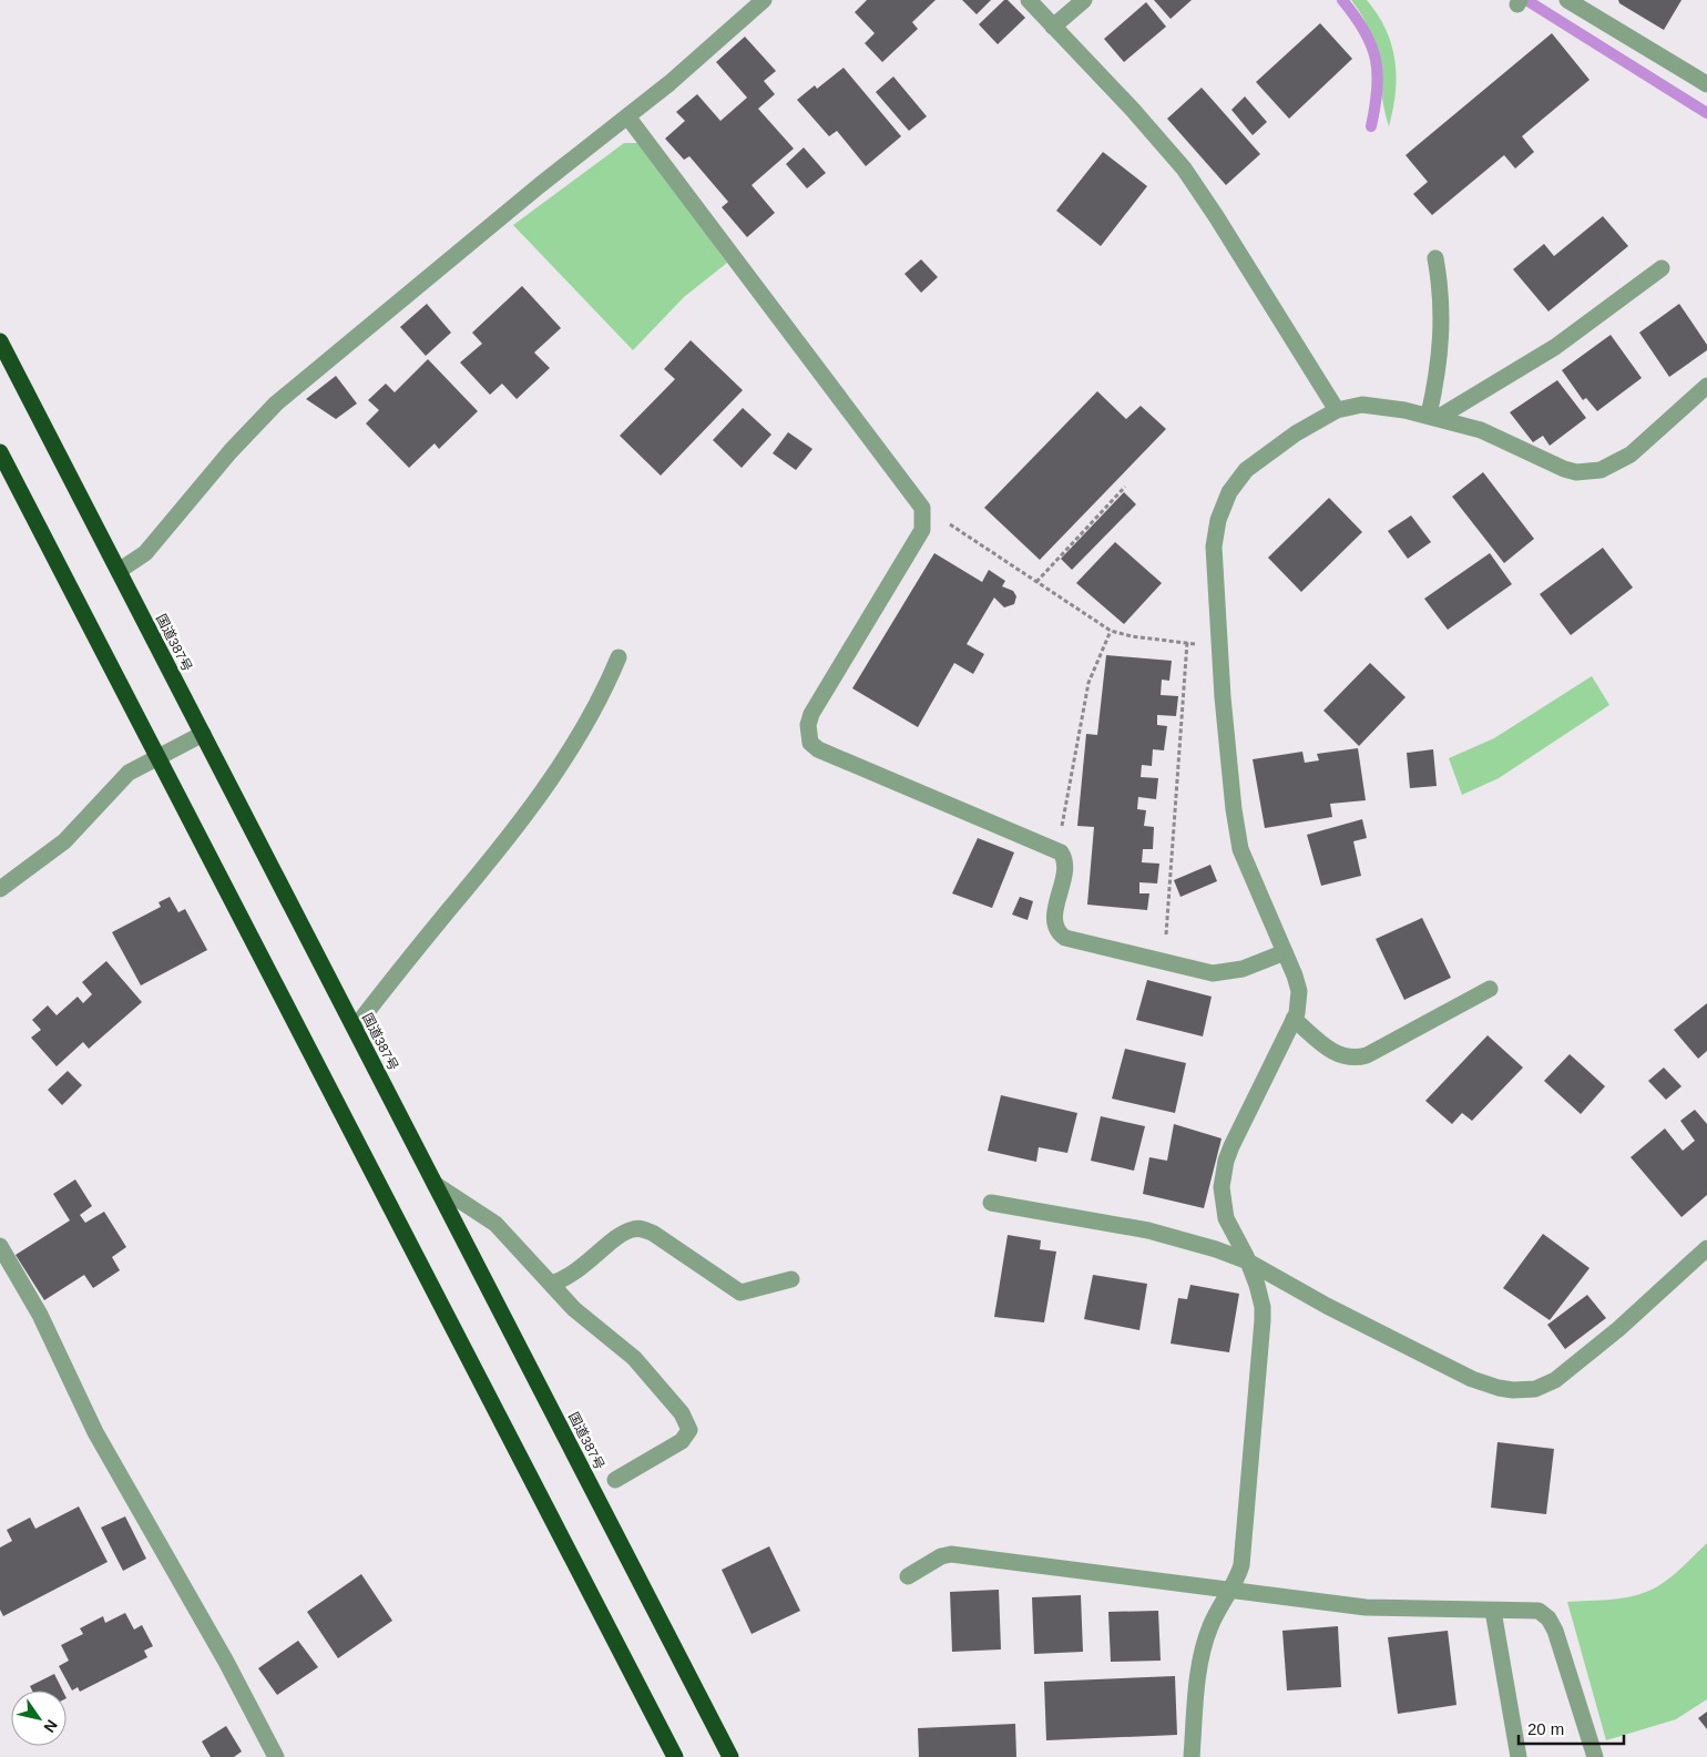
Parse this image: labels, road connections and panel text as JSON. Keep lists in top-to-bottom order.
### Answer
{
  "streets": {
    "highway": ["国道387号"]
  },
  "scale_bar": "20 m",
  "north": "bottom right"
}
